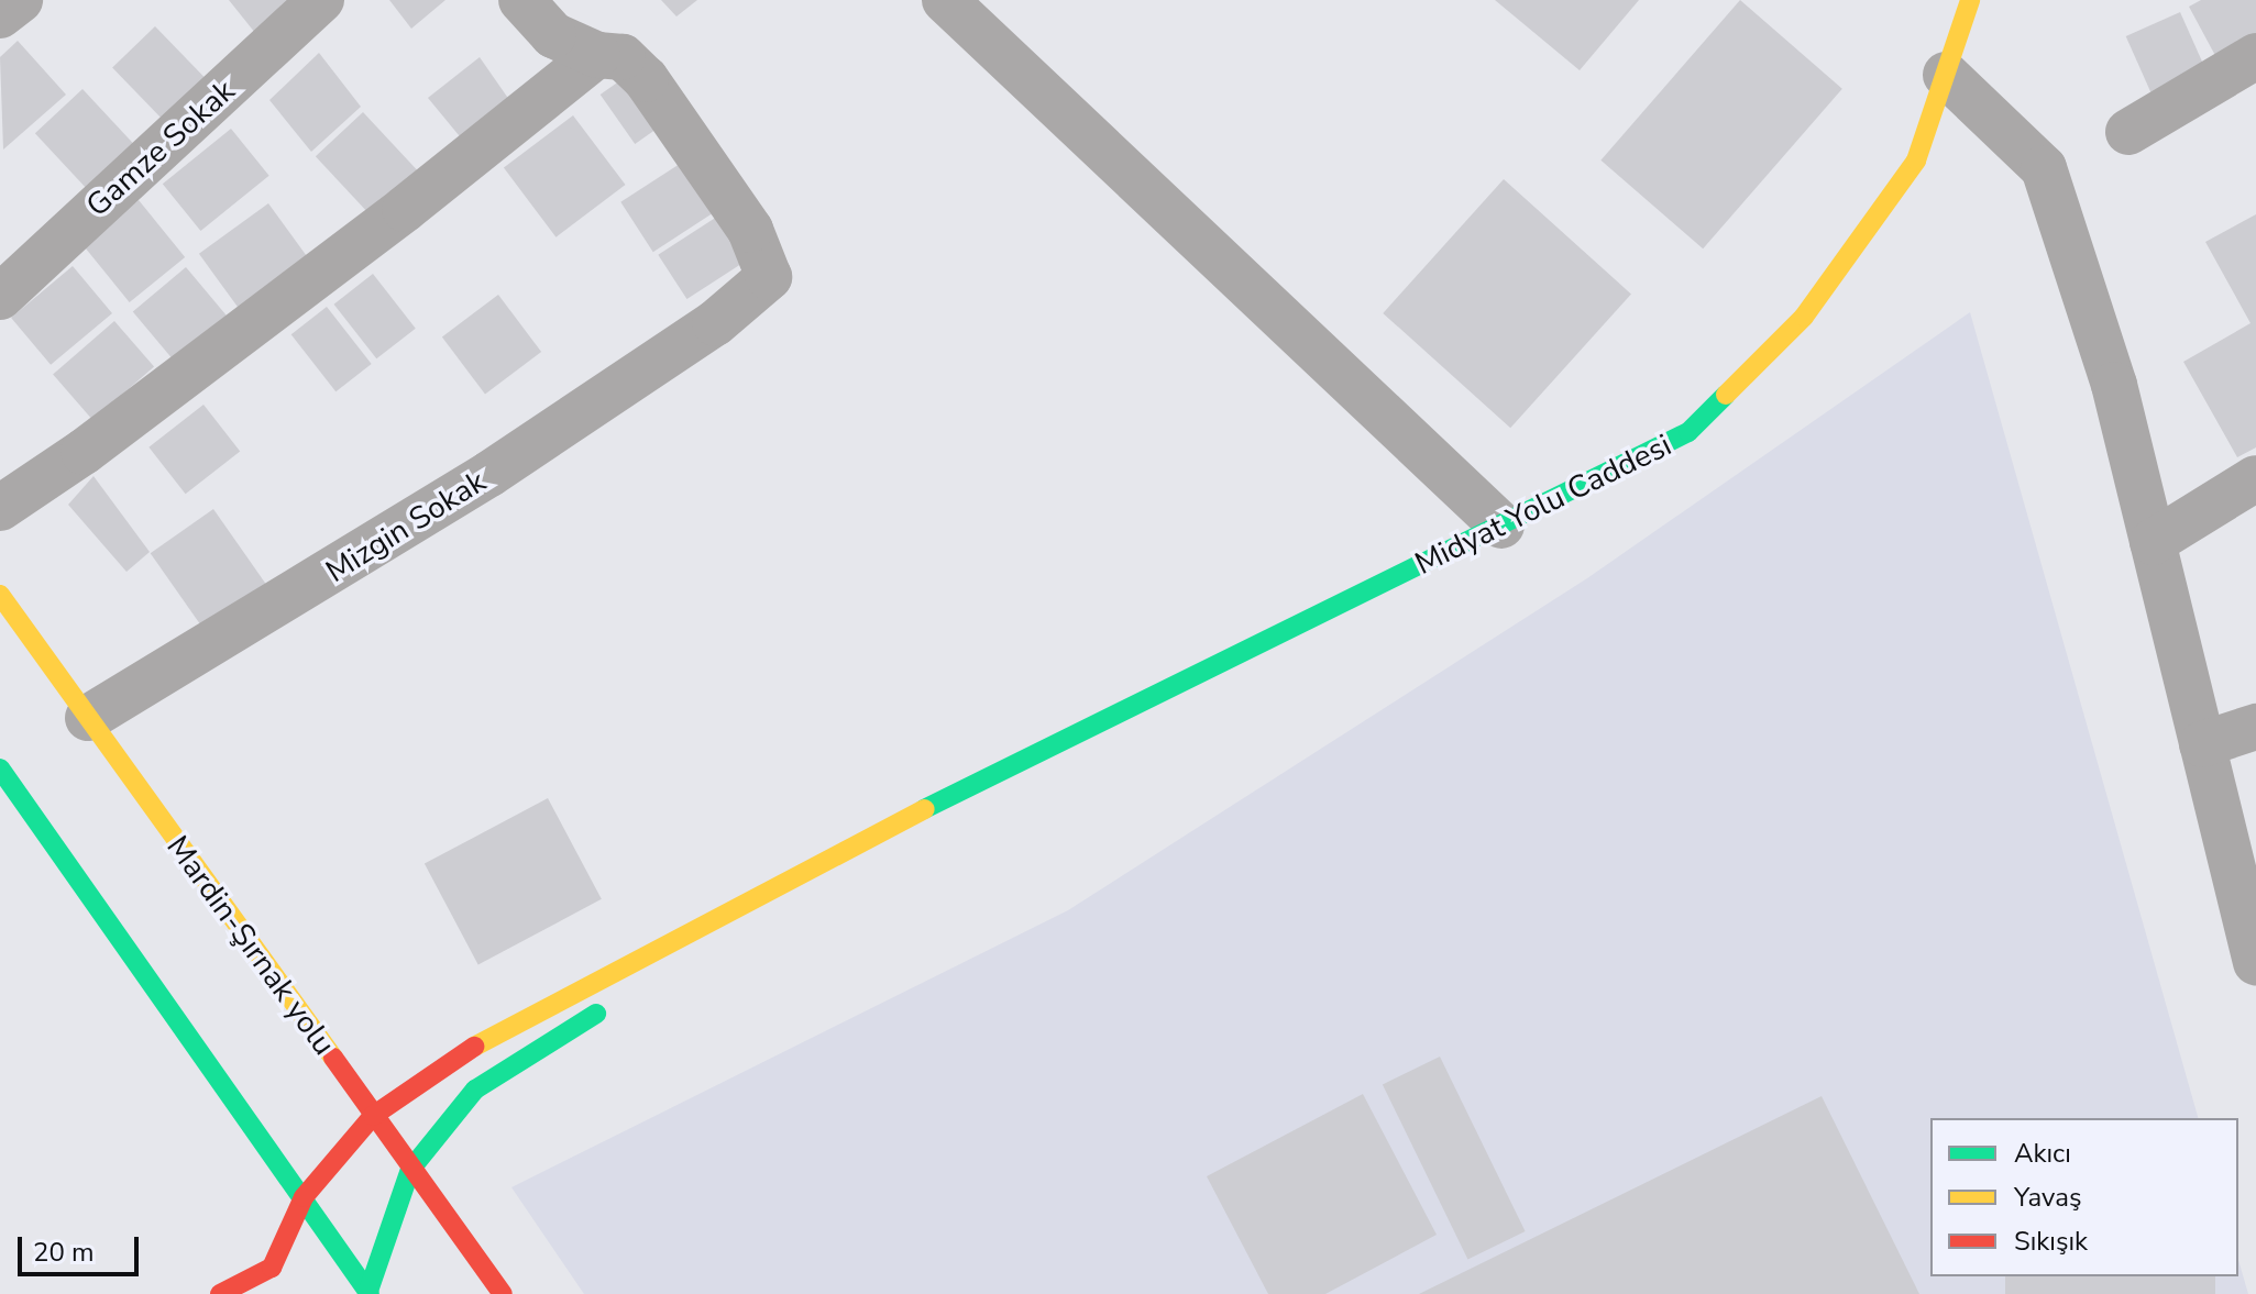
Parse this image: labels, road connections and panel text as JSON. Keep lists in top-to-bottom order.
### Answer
{
  "streets": {
    "main road": ["Midyat Yolu Caddesi", "Mardin-Şırnak yolu"],
    "street": ["Gamze Sokak", "Mizgin Sokak"]
  },
  "crossings": [
    ["Mizgin Sokak", "Mardin-Şırnak yolu"]
  ],
  "legend": ["Akıcı", "Yavaş", "Sıkışık"],
  "scale_bar": "20 m"
}
